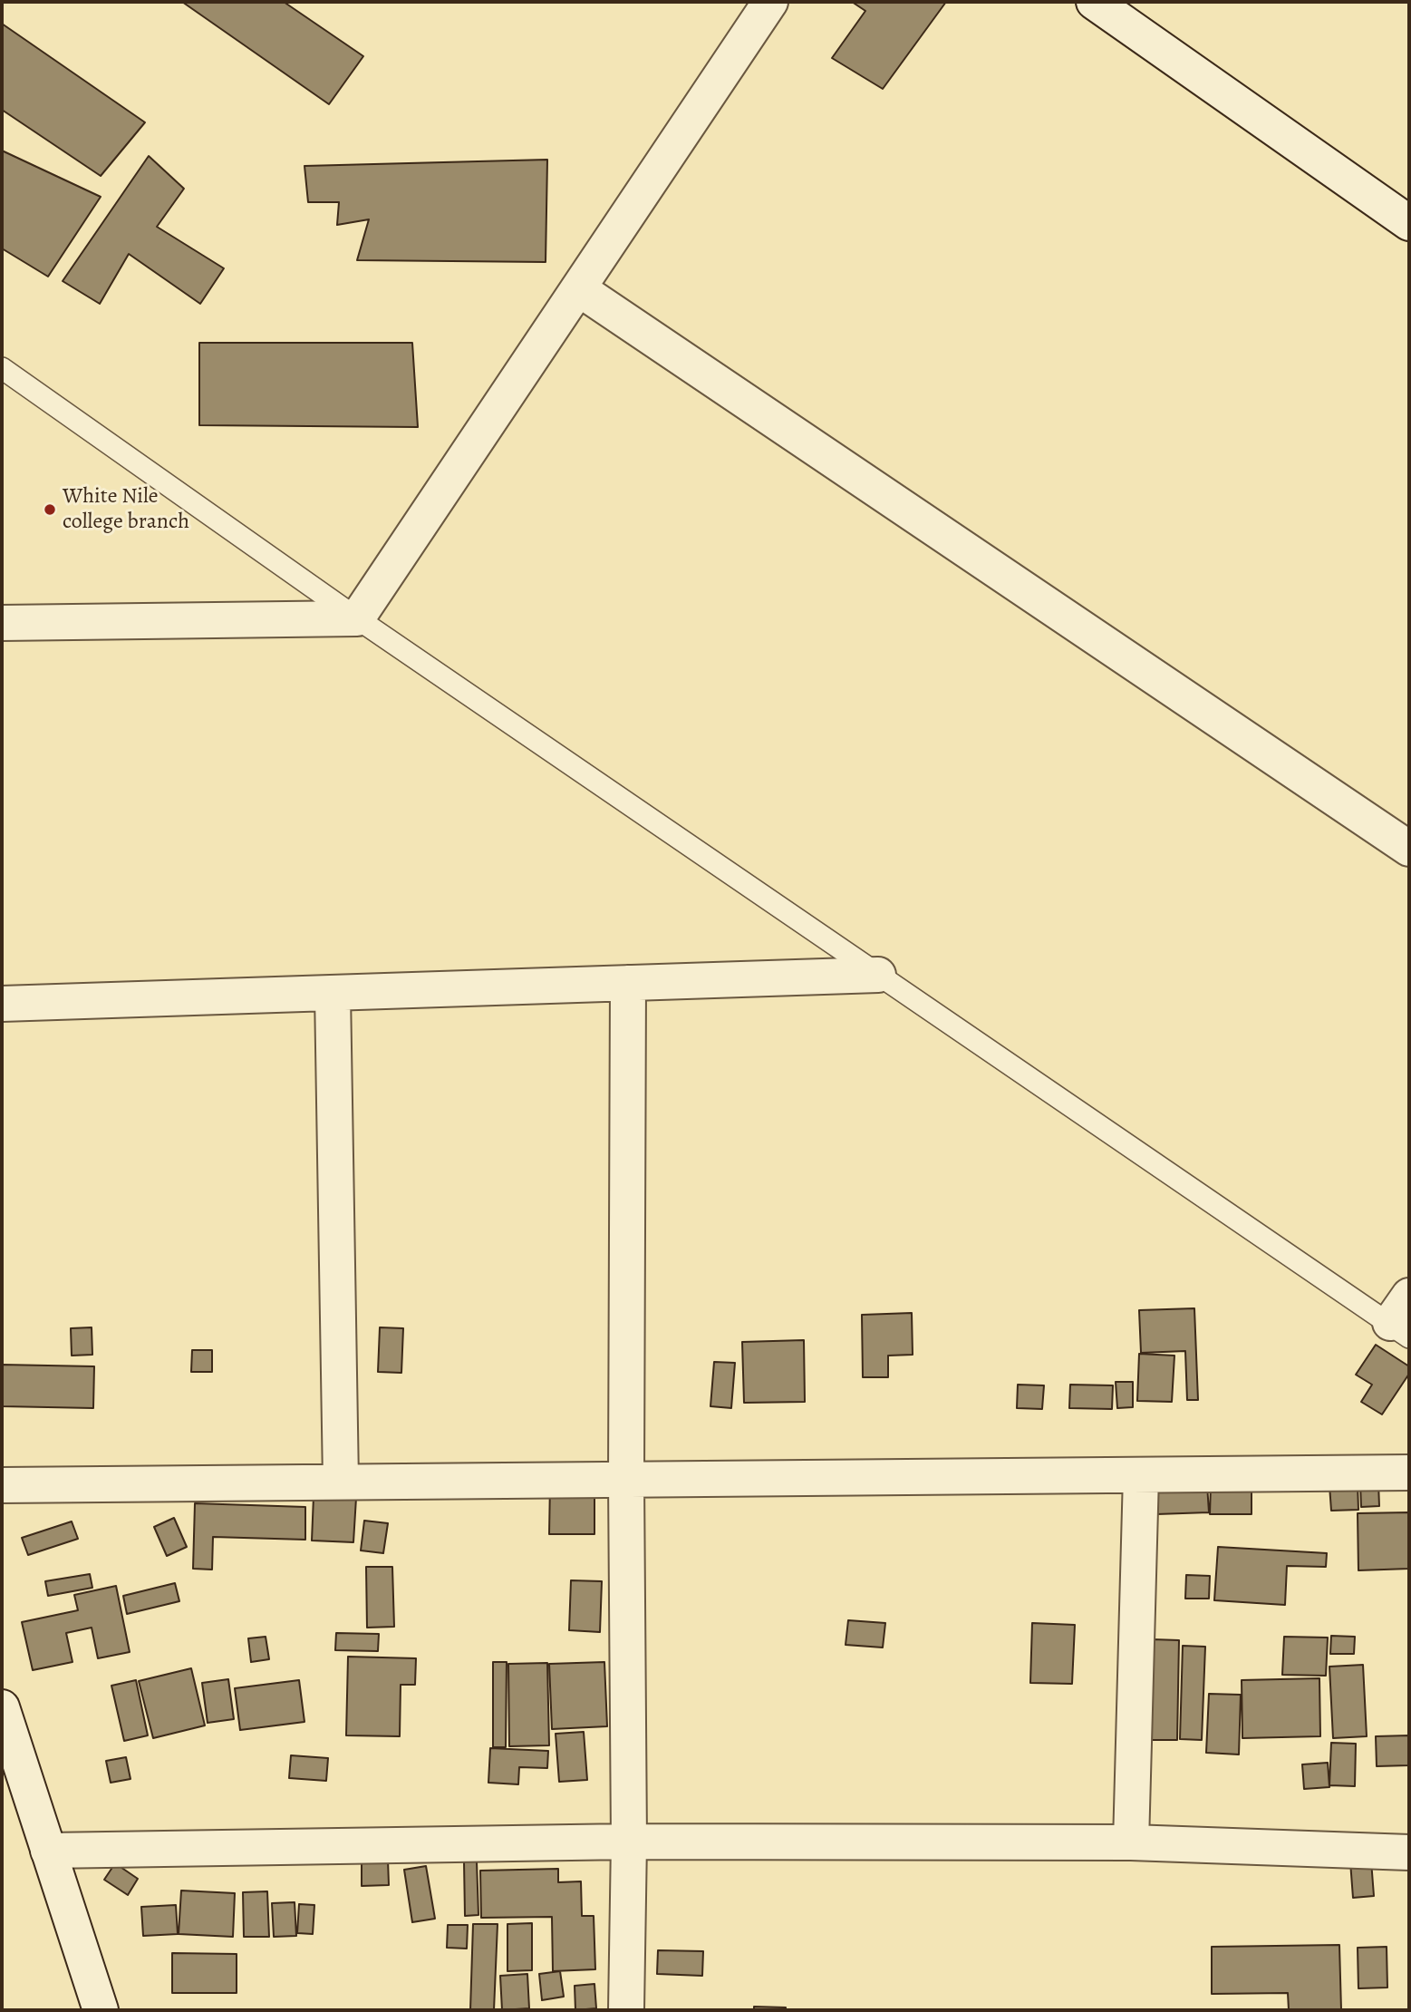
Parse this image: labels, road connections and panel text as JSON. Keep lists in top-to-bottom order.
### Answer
{
  "places": ["White Nile college branch"]
}
